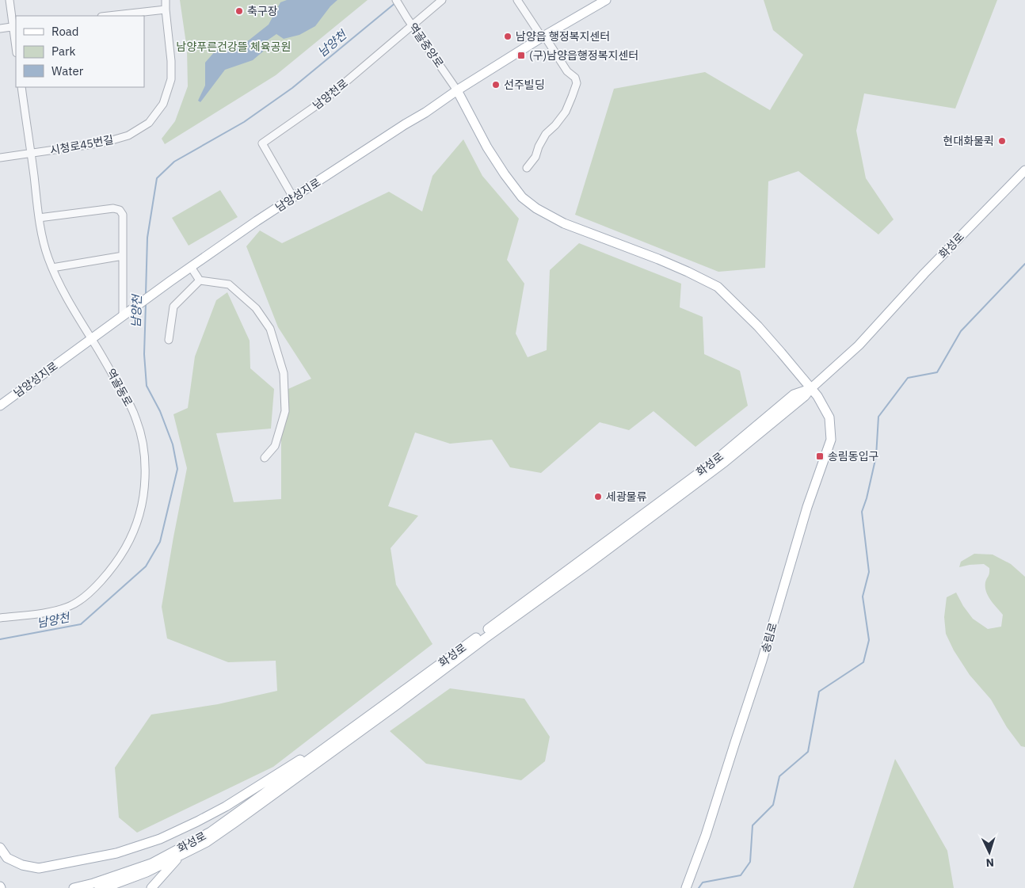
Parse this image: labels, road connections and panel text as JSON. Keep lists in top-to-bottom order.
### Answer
{
  "streets": {
    "main road": ["남양성지로", "화성로", "송림로"],
    "street": [
      "역골중앙로",
      "남양천로",
      "시청로45번길",
      "역골동로"
    ]
  },
  "crossings": [
    ["역골중앙로", "남양천로"],
    ["역골중앙로", "남양성지로"],
    ["역골중앙로", "송림로"],
    ["남양천로", "남양성지로"],
    ["시청로45번길", "역골동로"],
    ["남양성지로", "역골동로"],
    ["남양성지로", "송림로"],
    ["화성로", "송림로"]
  ],
  "water": ["남양천"],
  "parks": ["남양푸른건강뜰 체육공원"],
  "places": {
    "other": [
      "축구장",
      "남양읍 행정복지센터",
      "선주빌딩",
      "현대화물퀵",
      "세광물류"
    ],
    "transit": ["(구)남양읍행정복지센터", "송림동입구"]
  },
  "legend": ["Road", "Park", "Water"],
  "north": "bottom"
}
